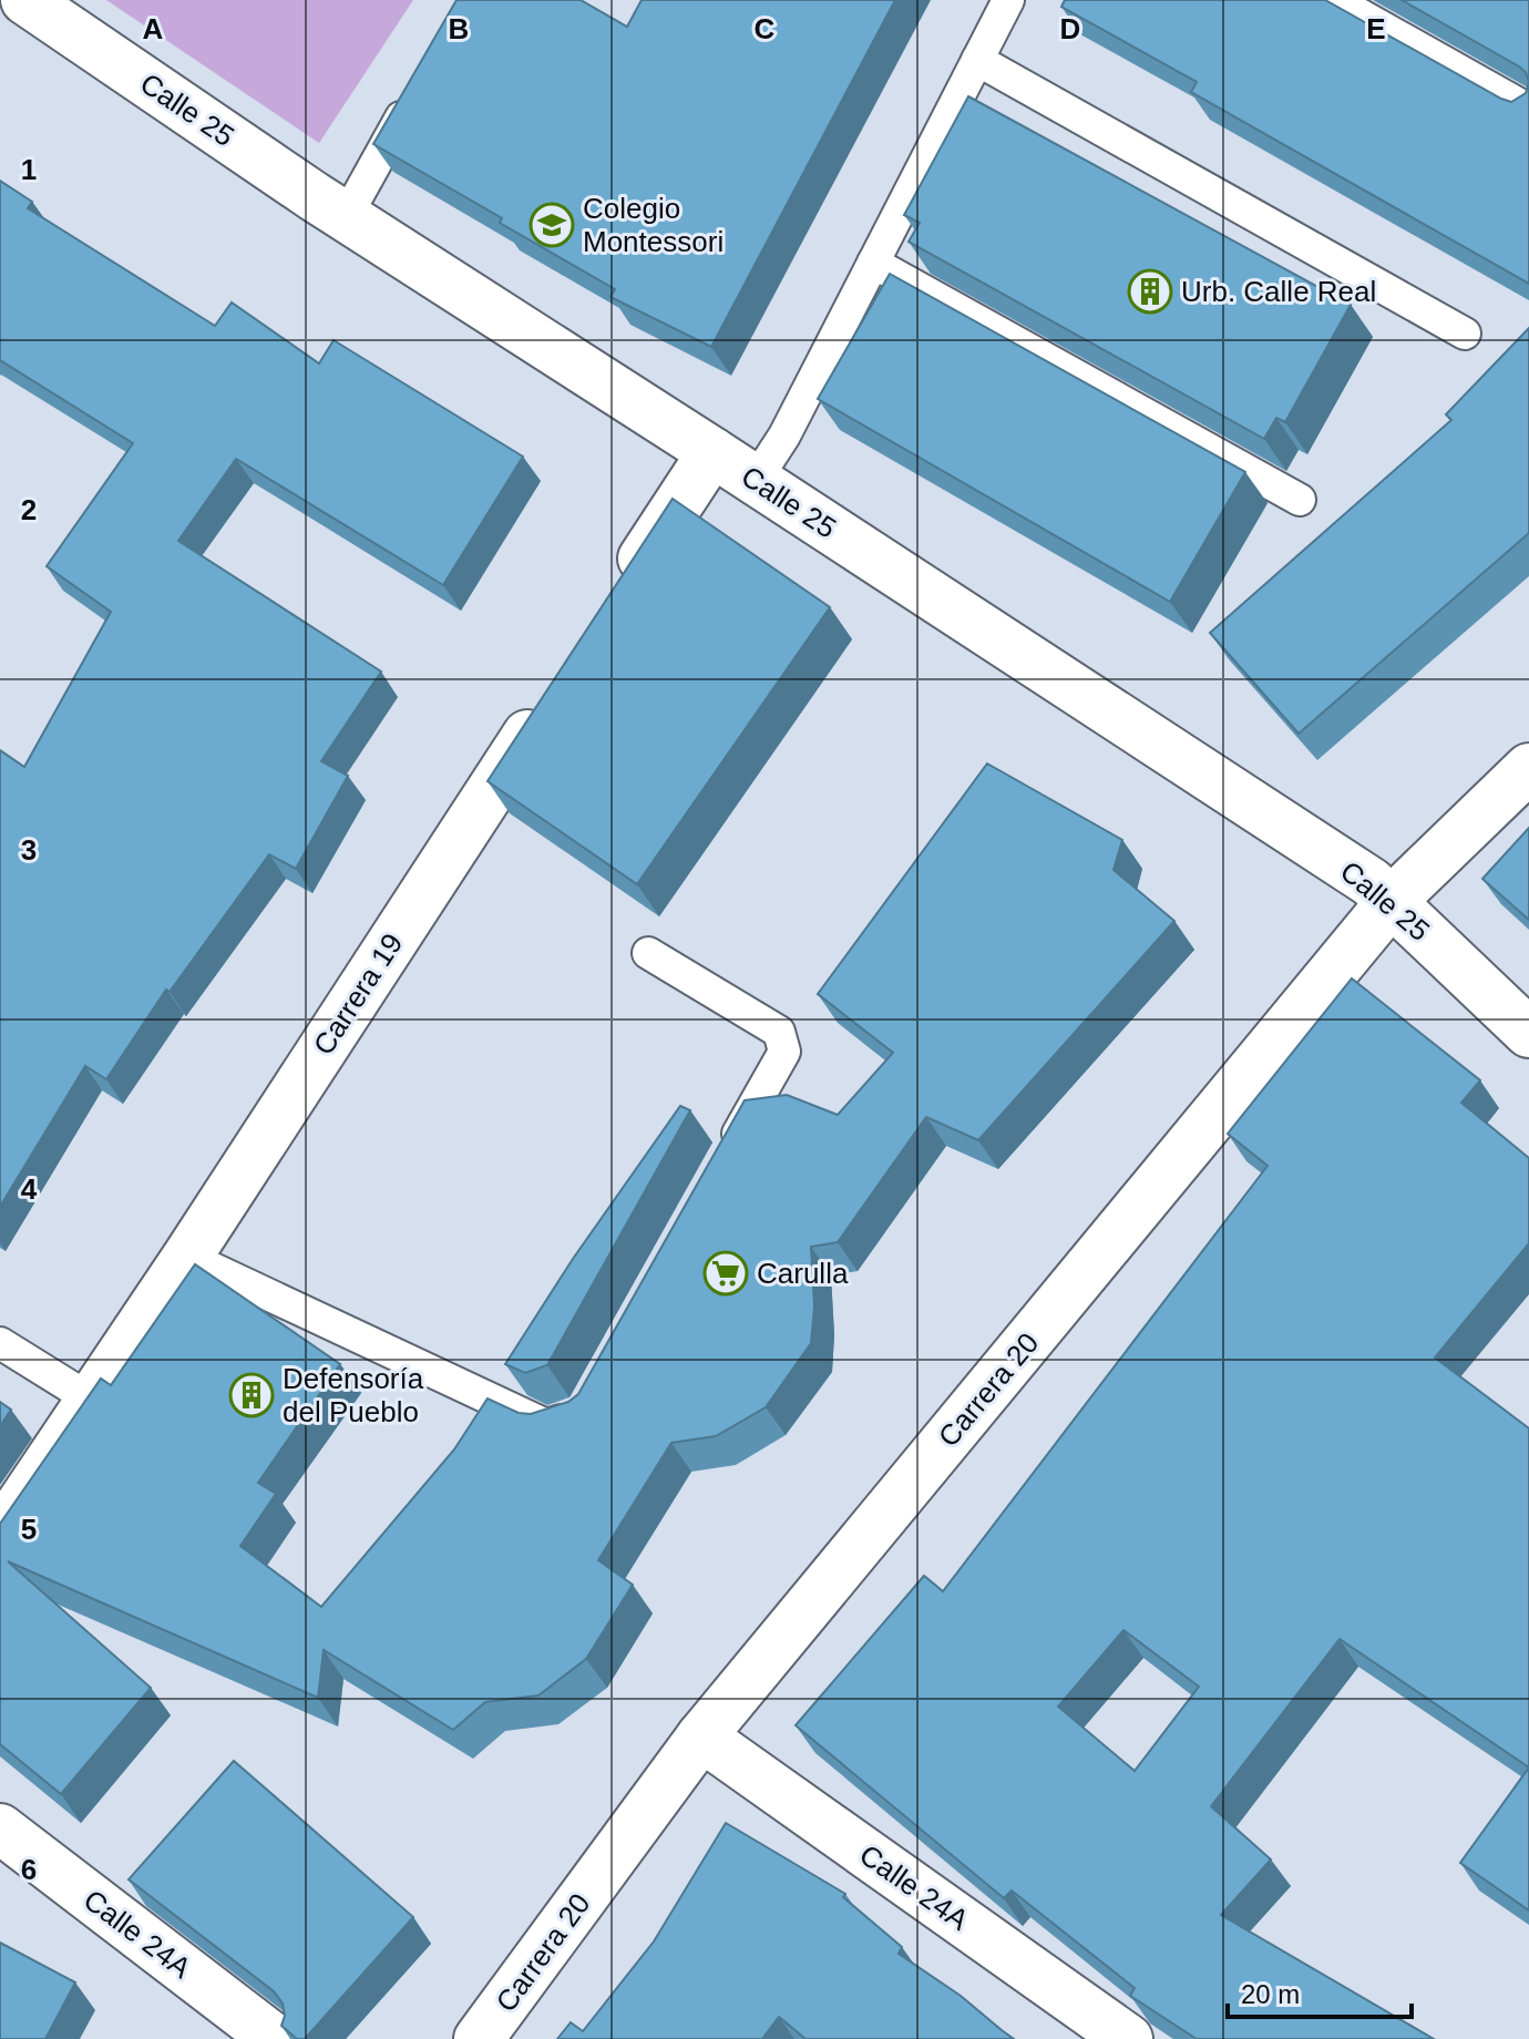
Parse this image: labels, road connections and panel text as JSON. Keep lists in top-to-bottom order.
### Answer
{
  "streets": {
    "street": [
      "Calle 25",
      "Carrera 19",
      "Carrera 20",
      "Calle 24A"
    ]
  },
  "crossings": [
    ["Calle 25", "Carrera 20"],
    ["Carrera 20", "Calle 24A"]
  ],
  "places": {
    "school or university": ["Colegio Montessori"],
    "building": ["Urb. Calle Real", "Defensoría del Pueblo"],
    "supermarket": ["Carulla"]
  },
  "scale_bar": "20 m",
  "grid": {
    "columns": [
      "A",
      "B",
      "C",
      "D",
      "E"
    ],
    "rows": [
      "1",
      "2",
      "3",
      "4",
      "5",
      "6"
    ]
  }
}
